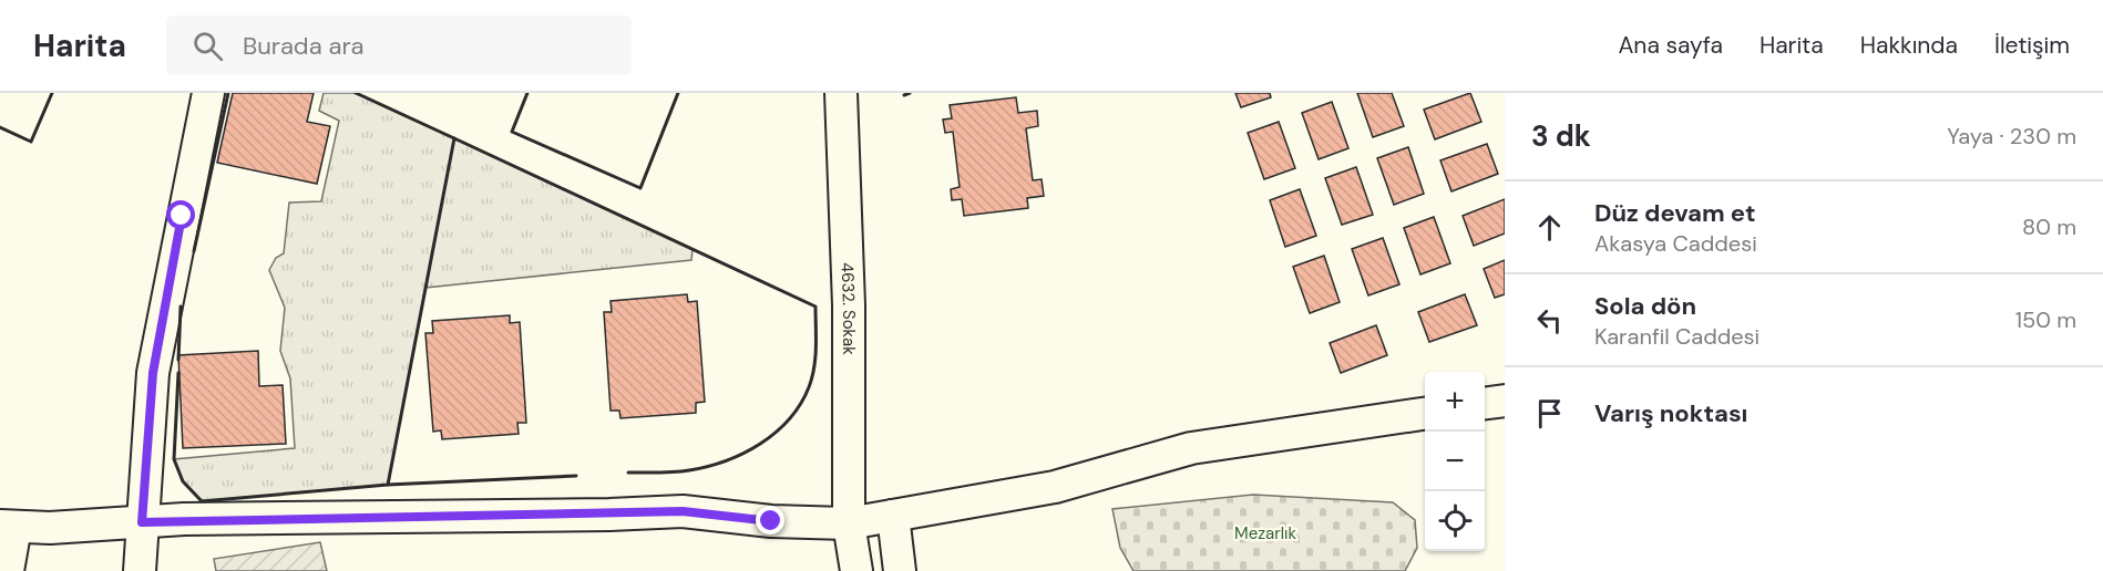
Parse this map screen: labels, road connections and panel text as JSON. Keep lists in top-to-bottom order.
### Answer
{
  "streets": {
    "street": ["4632. Sokak"]
  },
  "parks": ["Mezarlık"],
  "page": {
    "header": "Harita",
    "search": "Burada ara",
    "nav": [
      "Ana sayfa",
      "Harita",
      "Hakkında",
      "İletişim"
    ],
    "heading": ["3 dk", "Yaya · 230 m"],
    "list": [
      ["Düz devam et", "Akasya Caddesi", "80 m"],
      ["Sola dön", "Karanfil Caddesi", "150 m"],
      "Varış noktası"
    ],
    "map_buttons": ["+", "−"]
  }
}
